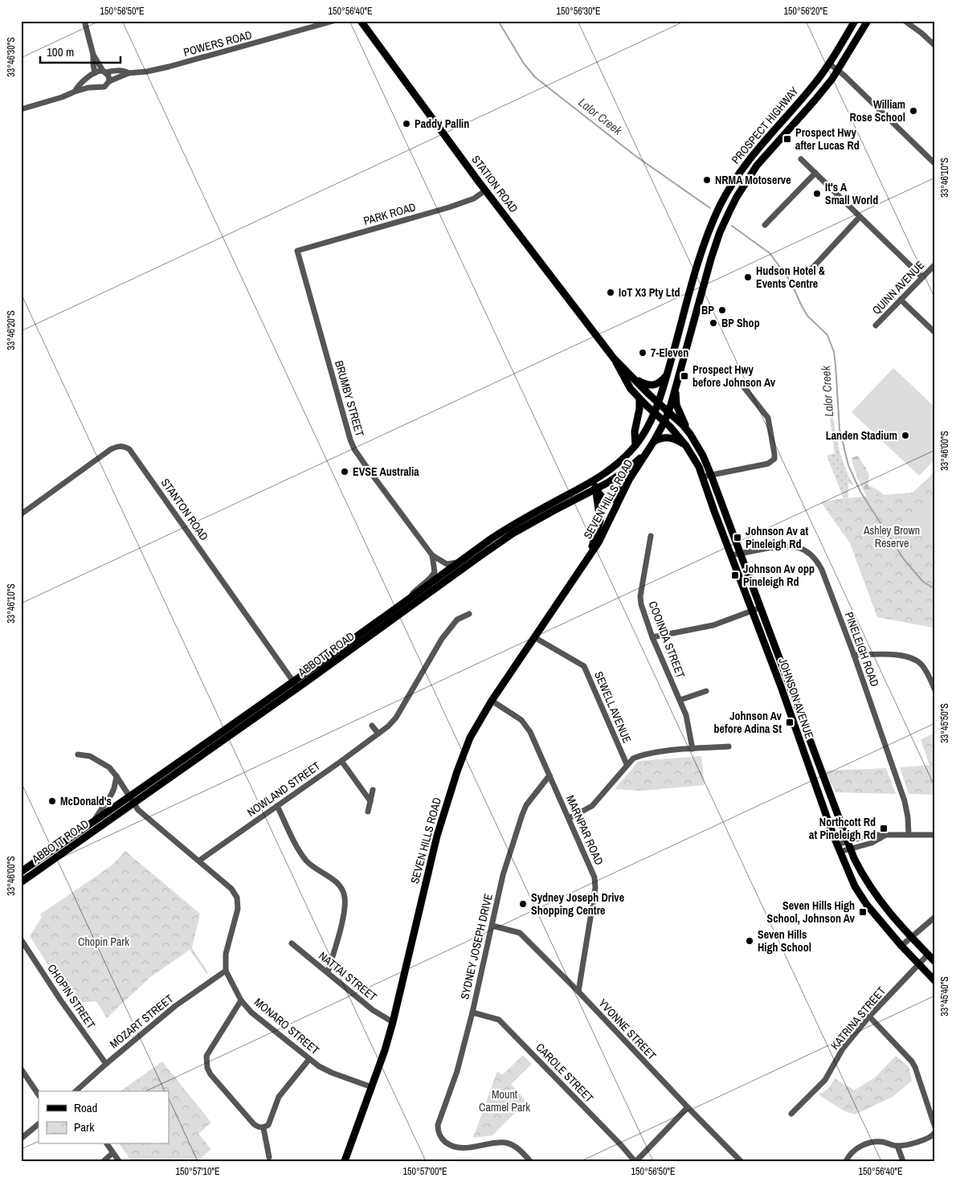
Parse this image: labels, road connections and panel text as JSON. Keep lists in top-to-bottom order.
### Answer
{
  "streets": {
    "main road": [
      "PROSPECT HIGHWAY",
      "STATION ROAD",
      "SEVEN HILLS ROAD",
      "ABBOTT ROAD",
      "JOHNSON AVENUE"
    ],
    "street": [
      "POWERS ROAD",
      "PARK ROAD",
      "QUINN AVENUE",
      "BRUMBY STREET",
      "STANTON ROAD",
      "COOINDA STREET",
      "PINELEIGH ROAD",
      "SEWELL AVENUE",
      "NOWLAND STREET",
      "MARNPAR ROAD",
      "SYDNEY JOSEPH DRIVE",
      "NATTAI STREET",
      "CHOPIN STREET",
      "KATRINA STREET",
      "MOZART STREET",
      "MONARO STREET",
      "YVONNE STREET",
      "CAROLE STREET"
    ]
  },
  "crossings": [
    ["PROSPECT HIGHWAY", "STATION ROAD"],
    ["PROSPECT HIGHWAY", "SEVEN HILLS ROAD"],
    ["PROSPECT HIGHWAY", "JOHNSON AVENUE"],
    ["STATION ROAD", "PARK ROAD"],
    ["STATION ROAD", "SEVEN HILLS ROAD"],
    ["STATION ROAD", "JOHNSON AVENUE"],
    ["PARK ROAD", "BRUMBY STREET"],
    ["BRUMBY STREET", "ABBOTT ROAD"],
    ["SEVEN HILLS ROAD", "ABBOTT ROAD"],
    ["SEVEN HILLS ROAD", "JOHNSON AVENUE"],
    ["SEVEN HILLS ROAD", "SEWELL AVENUE"],
    ["SEVEN HILLS ROAD", "MARNPAR ROAD"],
    ["SEVEN HILLS ROAD", "NATTAI STREET"],
    ["SEVEN HILLS ROAD", "MONARO STREET"],
    ["STANTON ROAD", "ABBOTT ROAD"],
    ["PINELEIGH ROAD", "JOHNSON AVENUE"],
    ["JOHNSON AVENUE", "KATRINA STREET"],
    ["MARNPAR ROAD", "SYDNEY JOSEPH DRIVE"],
    ["MARNPAR ROAD", "YVONNE STREET"],
    ["SYDNEY JOSEPH DRIVE", "YVONNE STREET"],
    ["SYDNEY JOSEPH DRIVE", "CAROLE STREET"],
    ["CHOPIN STREET", "MOZART STREET"],
    ["MOZART STREET", "MONARO STREET"]
  ],
  "water": ["Lalor Creek"],
  "parks": ["Ashley Brown Reserve", "Chopin Park", "Mount Carmel Park"],
  "places": {
    "other": [
      "William Rose School",
      "Paddy Pallin",
      "NRMA Motoserve",
      "It's A Small World",
      "Hudson Hotel & Events Centre",
      "IoT X3 Pty Ltd",
      "BP",
      "BP Shop",
      "7-Eleven",
      "Landen Stadium",
      "EVSE Australia",
      "McDonald's",
      "Sydney Joseph Drive Shopping Centre",
      "Seven Hills High School"
    ],
    "transit": [
      "Prospect Hwy after Lucas Rd",
      "Prospect Hwy before Johnson Av",
      "Johnson Av at Pineleigh Rd",
      "Johnson Av opp Pineleigh Rd",
      "Johnson Av before Adina St",
      "Northcott Rd at Pineleigh Rd",
      "Seven Hills High School, Johnson Av"
    ]
  },
  "legend": ["Road", "Park"],
  "scale_bar": "100 m",
  "coordinates": [
    "150°56'50\"E",
    "150°56'40\"E",
    "150°56'30\"E",
    "150°56'20\"E",
    "33°46'30\"S",
    "33°46'10\"S",
    "33°46'20\"S",
    "33°46'00\"S",
    "33°45'50\"S",
    "33°45'40\"S",
    "150°57'10\"E",
    "150°57'00\"E"
  ]
}
